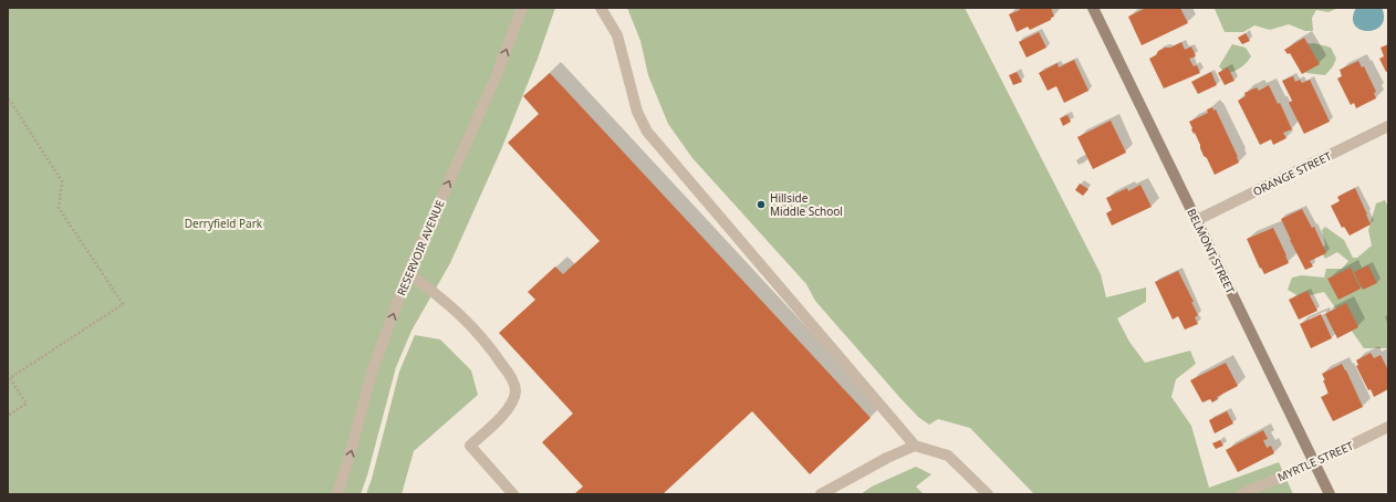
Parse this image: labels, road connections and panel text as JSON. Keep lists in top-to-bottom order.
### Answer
{
  "streets": {
    "street": [
      "ORANGE STREET",
      "RESERVOIR AVENUE",
      "BELMONT STREET",
      "MYRTLE STREET"
    ]
  },
  "crossings": [
    ["ORANGE STREET", "BELMONT STREET"],
    ["BELMONT STREET", "MYRTLE STREET"]
  ],
  "one_way": ["RESERVOIR AVENUE"],
  "parks": ["Derryfield Park"],
  "places": ["Hillside Middle School"]
}
